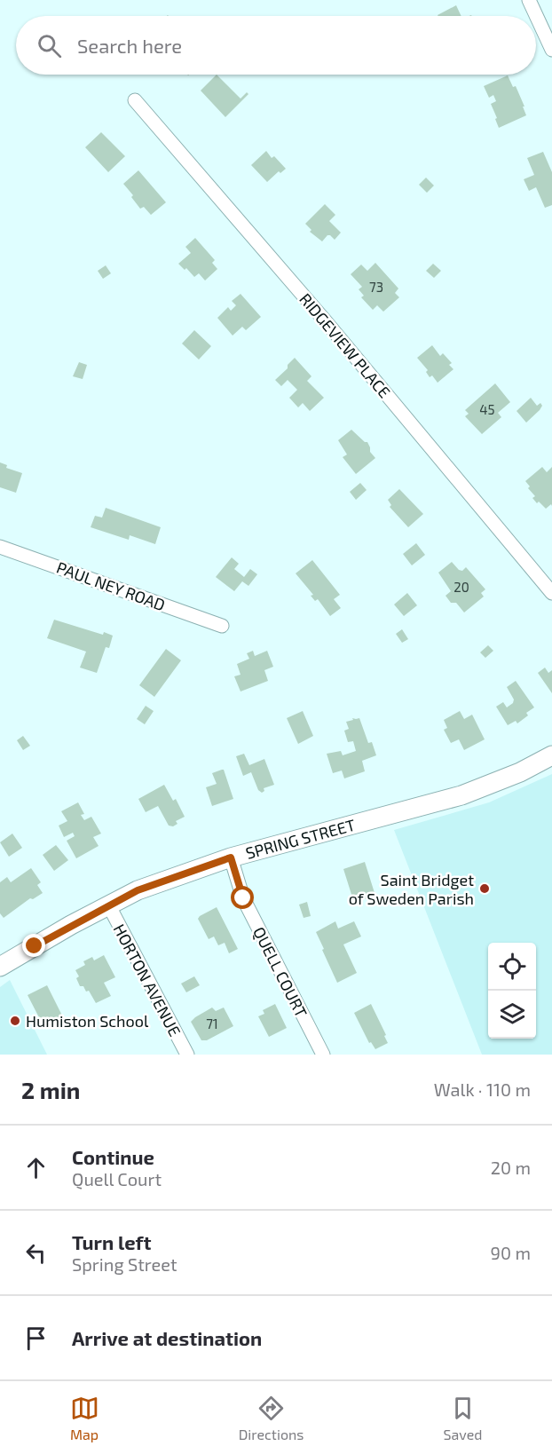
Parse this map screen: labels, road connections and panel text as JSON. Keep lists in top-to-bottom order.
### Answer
{
  "streets": {
    "street": [
      "RIDGEVIEW PLACE",
      "PAUL NEY ROAD",
      "SPRING STREET",
      "QUELL COURT",
      "HORTON AVENUE"
    ]
  },
  "crossings": [
    ["SPRING STREET", "QUELL COURT"],
    ["SPRING STREET", "HORTON AVENUE"]
  ],
  "places": ["Saint Bridget of Sweden Parish", "Humiston School"],
  "house_numbers": [
    "73",
    "45",
    "20",
    "71"
  ],
  "page": {
    "search": "Search here",
    "heading": ["2 min", "Walk · 110 m"],
    "list": [
      ["Continue", "Quell Court", "20 m"],
      ["Turn left", "Spring Street", "90 m"],
      "Arrive at destination"
    ],
    "nav": ["Map", "Directions", "Saved"]
  }
}
